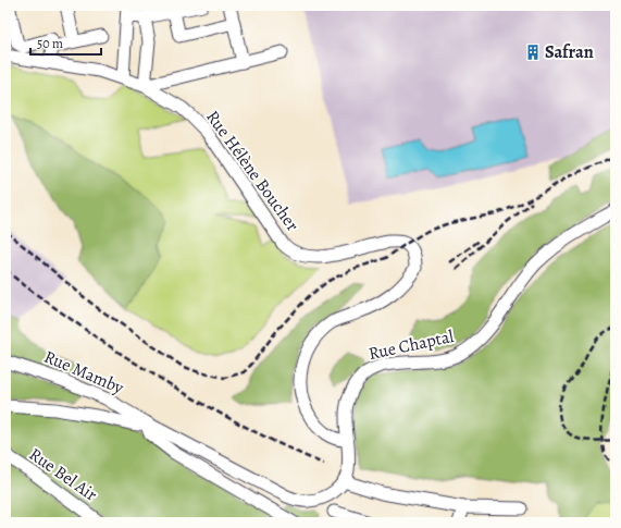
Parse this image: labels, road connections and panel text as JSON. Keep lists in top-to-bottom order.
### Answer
{
  "streets": {
    "street": [
      "Rue Hélène Boucher",
      "Rue Chaptal",
      "Rue Mamby",
      "Rue Bel Air"
    ]
  },
  "crossings": [
    ["Rue Hélène Boucher", "Rue Chaptal"]
  ],
  "places": {
    "building": ["Safran"]
  },
  "scale_bar": "50 m"
}
